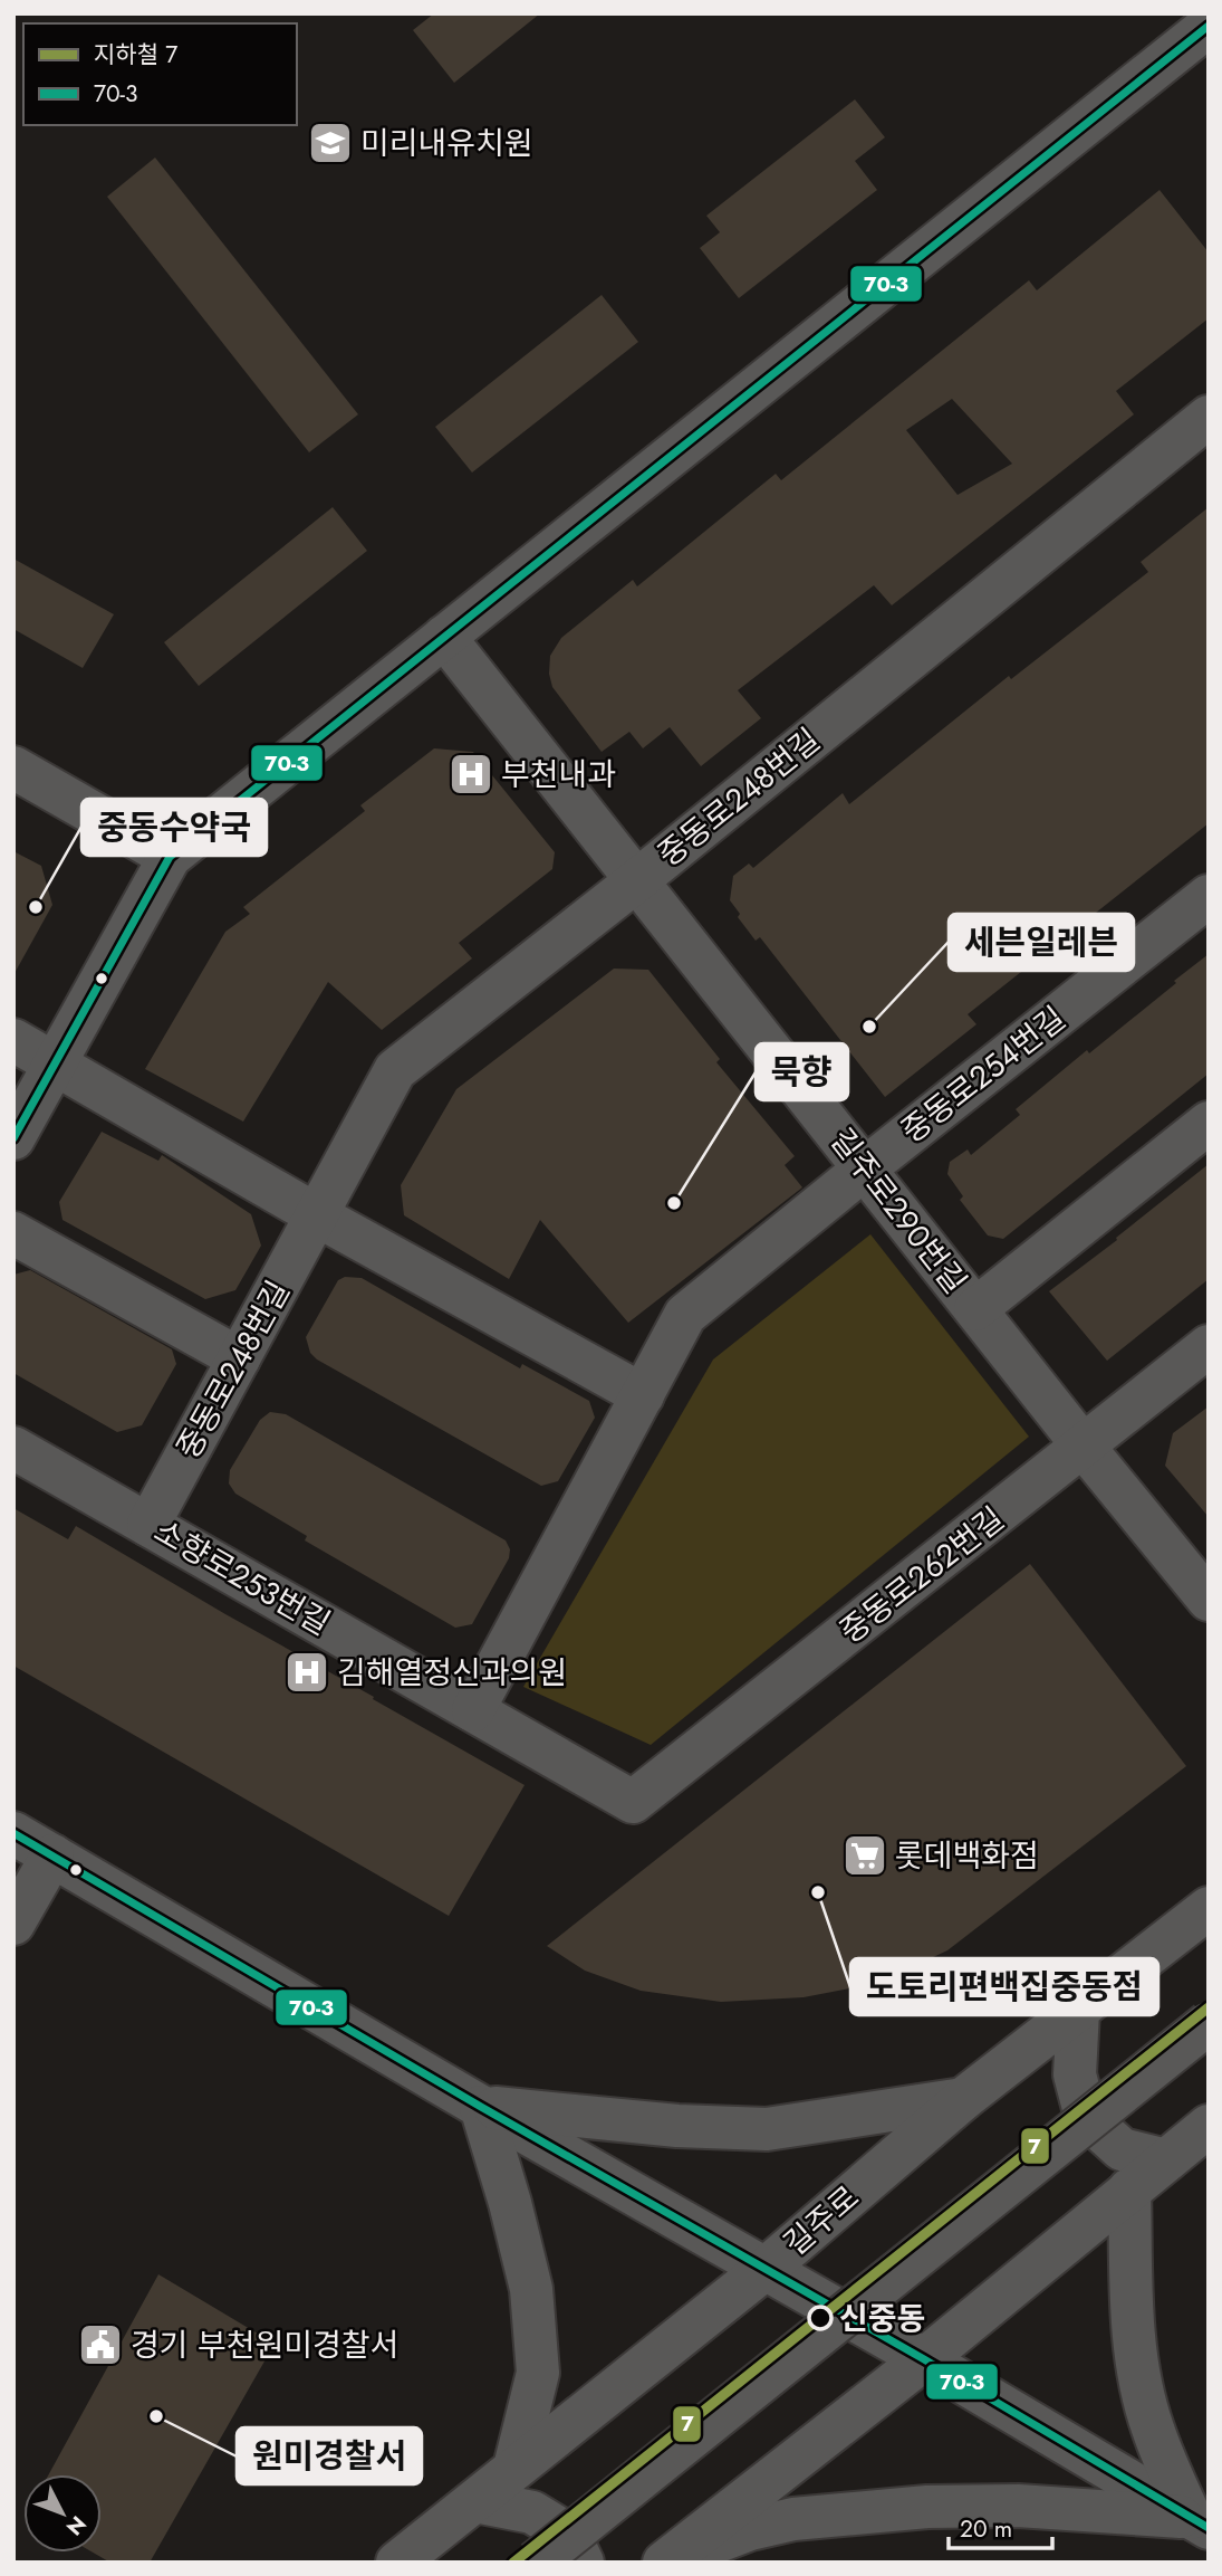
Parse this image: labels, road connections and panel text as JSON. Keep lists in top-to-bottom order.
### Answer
{
  "streets": {
    "street": [
      "중동로248번길",
      "중동로254번길",
      "길주로290번길",
      "중동로262번길",
      "소향로253번길",
      "길주로"
    ]
  },
  "crossings": [
    ["중동로248번길", "길주로290번길"],
    ["중동로248번길", "소향로253번길"],
    ["중동로254번길", "길주로290번길"],
    ["중동로254번길", "소향로253번길"],
    ["길주로290번길", "중동로262번길"],
    ["중동로262번길", "소향로253번길"]
  ],
  "places": {
    "school or university": ["미리내유치원"],
    "hospital": ["부천내과", "김해열정신과의원"],
    "other": [
      "중동수약국",
      "세븐일레븐",
      "묵향",
      "도토리편백집중동점",
      "신중동",
      "원미경찰서"
    ],
    "supermarket": ["롯데백화점"],
    "public building": ["경기 부천원미경찰서"]
  },
  "lines": ["transit line 70-3", "metro line 7"],
  "legend": ["지하철 7", "70-3"],
  "scale_bar": "20 m",
  "north": "bottom right"
}
